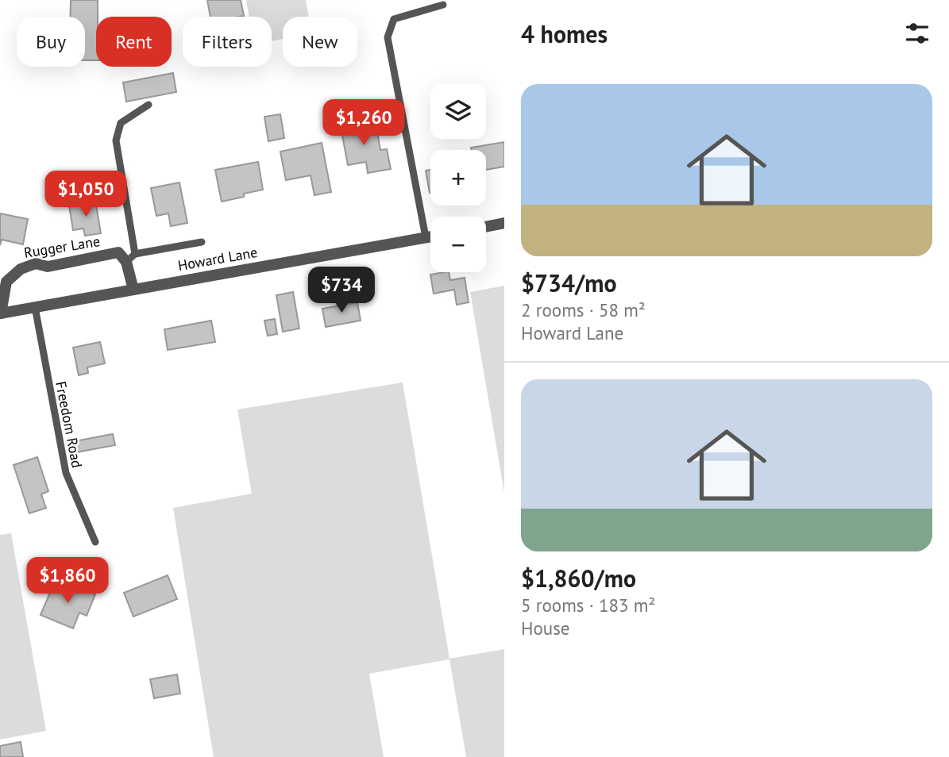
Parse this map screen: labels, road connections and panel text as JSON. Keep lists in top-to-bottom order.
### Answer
{
  "streets": {
    "street": ["Rugger Lane", "Howard Lane"],
    "lane": ["Freedom Road"]
  },
  "crossings": [
    ["Rugger Lane", "Howard Lane"],
    ["Howard Lane", "Freedom Road"]
  ],
  "page": {
    "heading": "4 homes",
    "chip": [
      "Buy",
      "Rent",
      "Filters",
      "New"
    ],
    "list": [
      {
        "name": "$734/mo",
        "note": "2 rooms · 58 m² · Howard Lane"
      },
      {
        "name": "$1,860/mo",
        "note": "5 rooms · 183 m² · House"
      }
    ],
    "map_buttons": ["+", "−"],
    "price": [
      "$1,260",
      "$1,050",
      "$734",
      "$1,860"
    ]
  }
}
